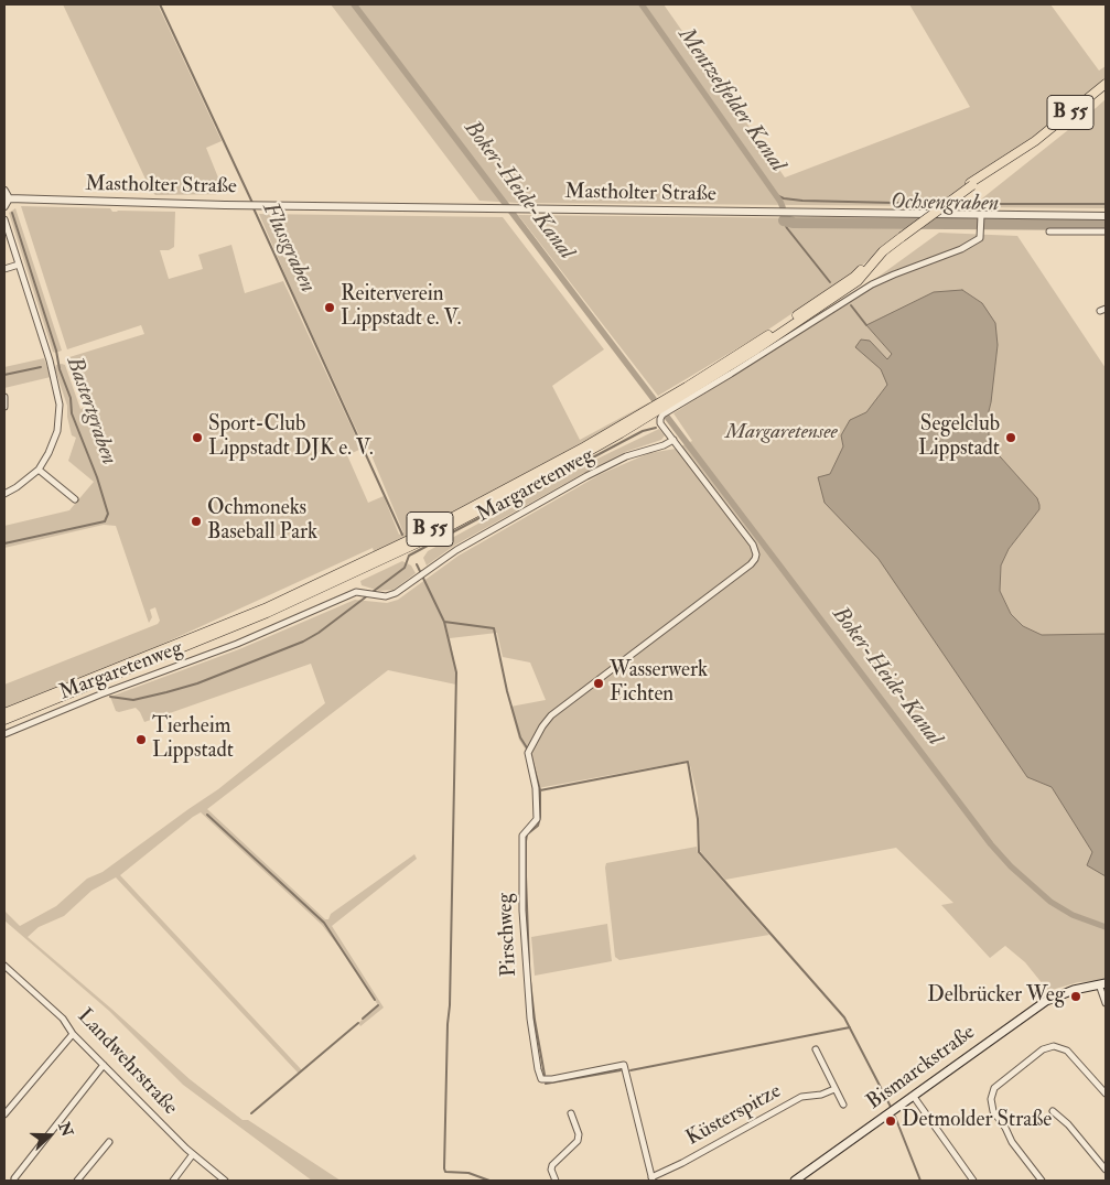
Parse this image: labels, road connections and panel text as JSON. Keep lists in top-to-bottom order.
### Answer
{
  "streets": {
    "main road": ["B 55", "Bismarckstraße"],
    "street": [
      "Mastholter Straße",
      "Margaretenweg",
      "Pirschweg",
      "Landwehrstraße",
      "Küsterspitze"
    ]
  },
  "crossings": [
    ["Margaretenweg", "Pirschweg"],
    ["Pirschweg", "Küsterspitze"]
  ],
  "water": [
    "Mentzelfelder Kanal",
    "Boker-Heide-Kanal",
    "Ochsengraben",
    "Flussgraben",
    "Bastertgraben"
  ],
  "parks": ["Margaretensee"],
  "places": [
    "Reiterverein Lippstadt e. V.",
    "Sport-Club Lippstadt DJK e. V.",
    "Segelclub Lippstadt",
    "Ochmoneks Baseball Park",
    "Wasserwerk Fichten",
    "Tierheim Lippstadt",
    "Delbrücker Weg",
    "Detmolder Straße"
  ],
  "north": "right"
}
